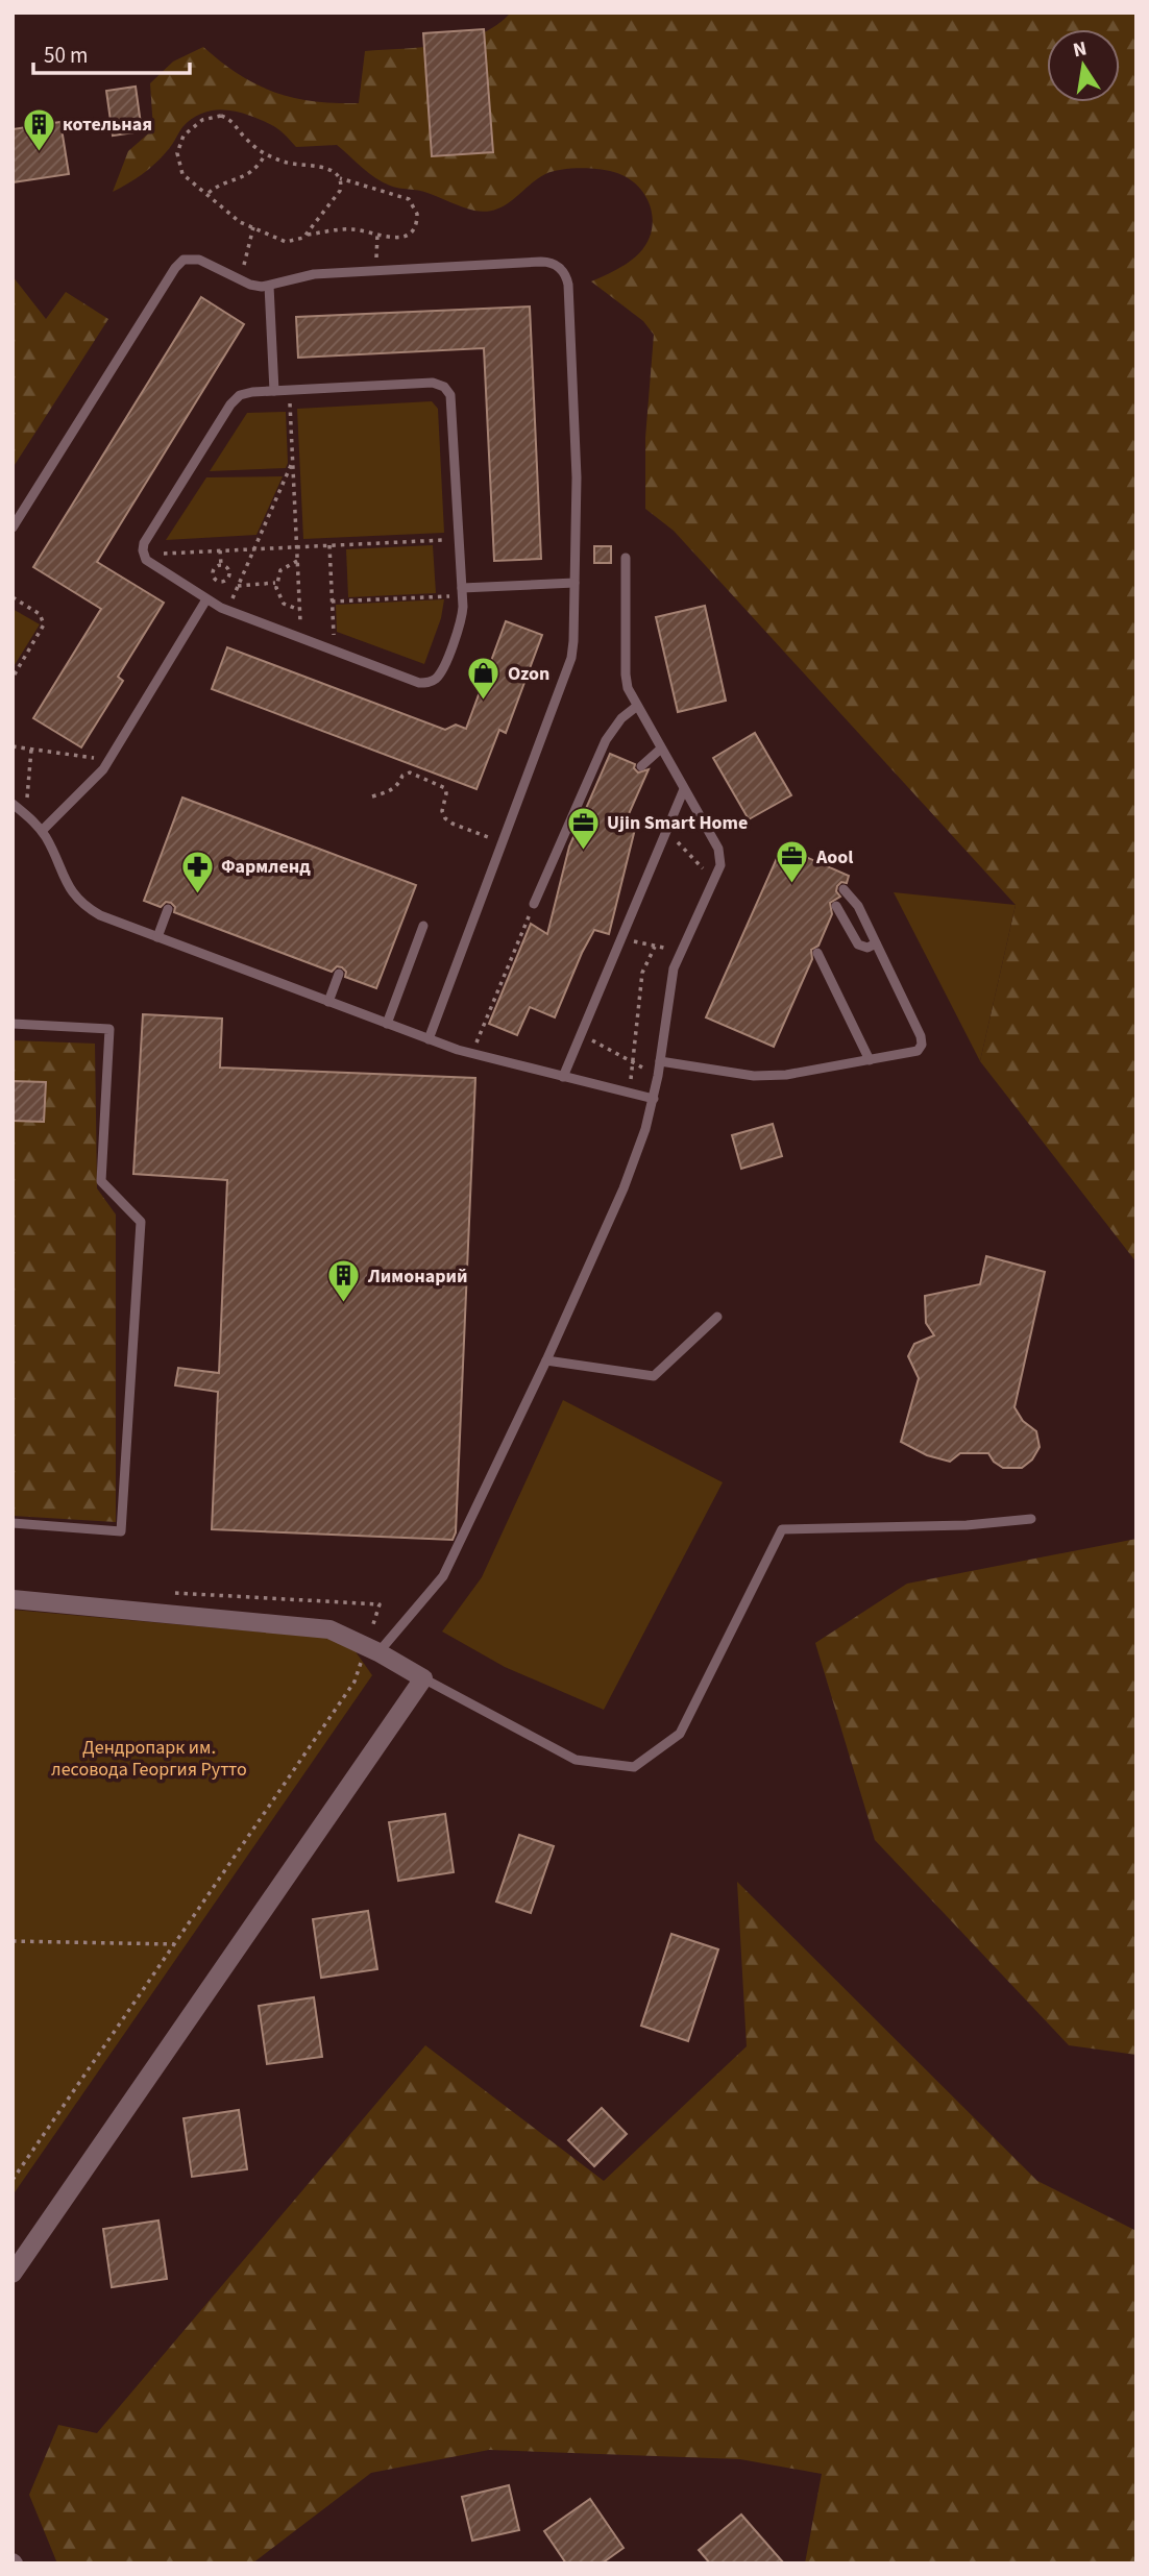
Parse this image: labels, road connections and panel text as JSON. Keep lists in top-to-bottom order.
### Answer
{
  "parks": ["Дендропарк им. лесовода Георгия Рутто"],
  "places": {
    "building": ["котельная", "Лимонарий"],
    "shop": ["Ozon"],
    "office": ["Ujin Smart Home", "Aool"],
    "pharmacy": ["Фармленд"]
  },
  "scale_bar": "50 m",
  "north": "top"
}
